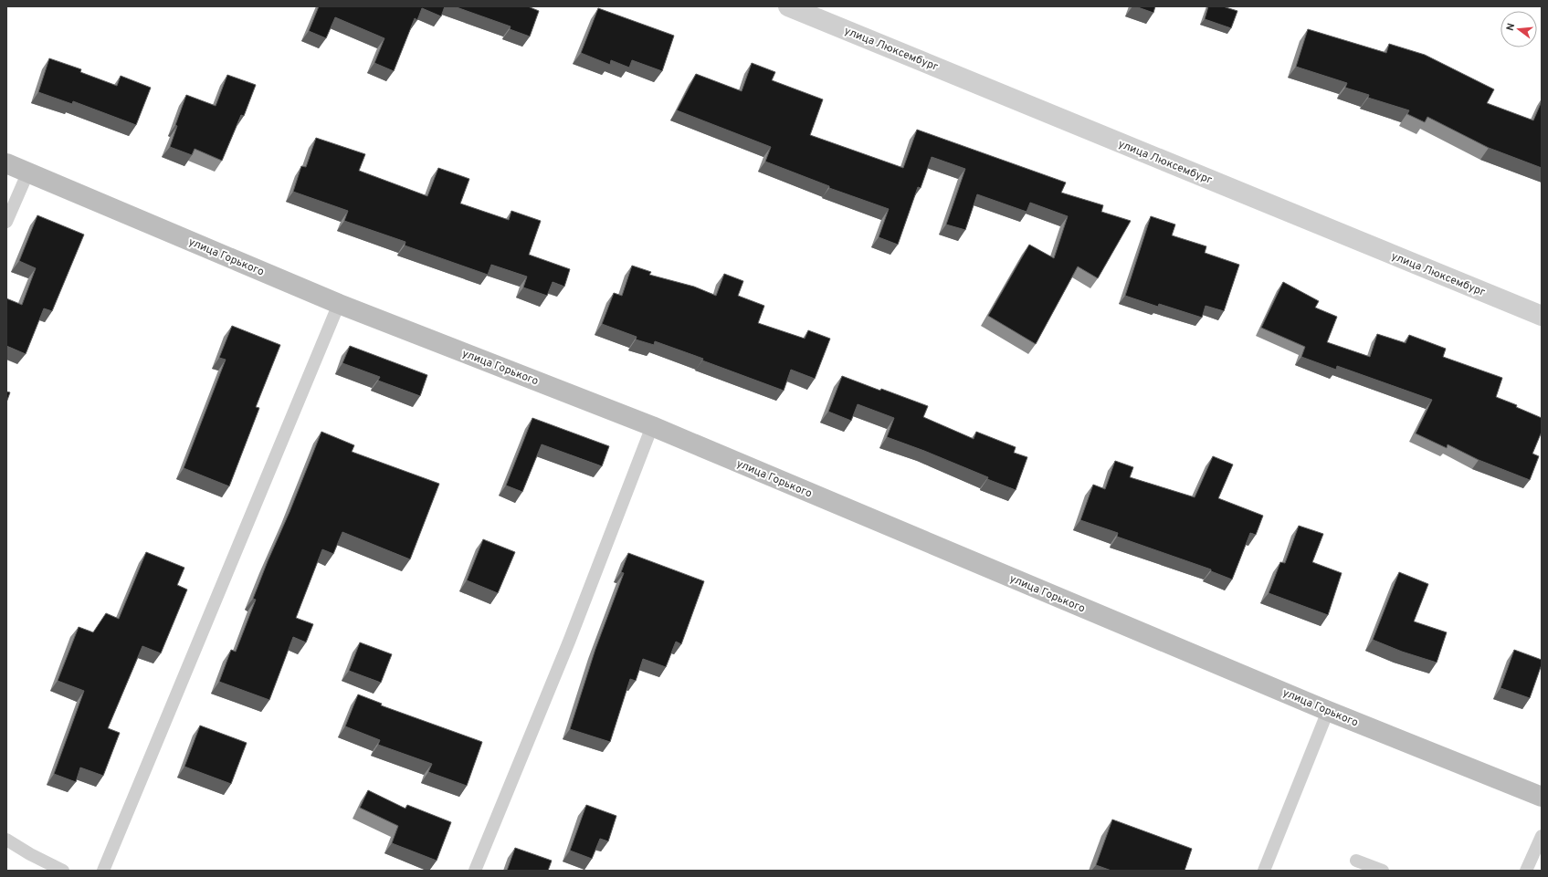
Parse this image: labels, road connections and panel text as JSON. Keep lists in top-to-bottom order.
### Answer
{
  "streets": {
    "street": ["улица Люксембург", "улица Горького"]
  },
  "north": "left"
}
